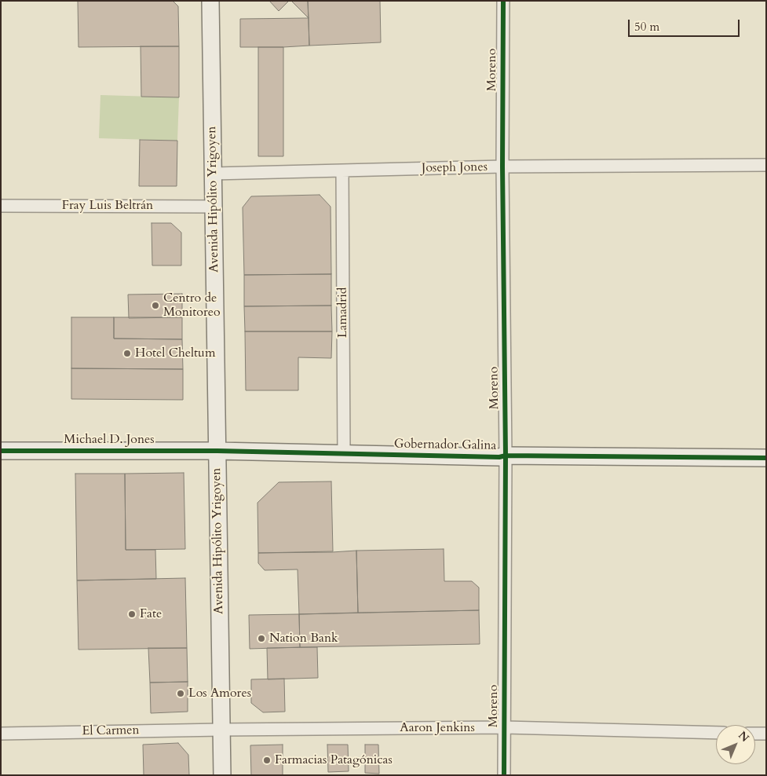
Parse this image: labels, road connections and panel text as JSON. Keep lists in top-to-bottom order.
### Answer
{
  "streets": {
    "main road": ["Avenida Hipólito Yrigoyen", "Michael D. Jones", "Gobernador Galina"],
    "street": [
      "Moreno",
      "Joseph Jones",
      "Fray Luis Beltrán",
      "Lamadrid",
      "Aaron Jenkins",
      "El Carmen"
    ]
  },
  "crossings": [
    ["Moreno", "Joseph Jones"],
    ["Moreno", "Gobernador Galina"],
    ["Moreno", "Aaron Jenkins"],
    ["Joseph Jones", "Avenida Hipólito Yrigoyen"],
    ["Joseph Jones", "Lamadrid"],
    ["Avenida Hipólito Yrigoyen", "Fray Luis Beltrán"],
    ["Avenida Hipólito Yrigoyen", "Michael D. Jones"],
    ["Avenida Hipólito Yrigoyen", "Gobernador Galina"],
    ["Avenida Hipólito Yrigoyen", "Aaron Jenkins"],
    ["Avenida Hipólito Yrigoyen", "El Carmen"],
    ["Lamadrid", "Gobernador Galina"],
    ["Michael D. Jones", "Gobernador Galina"],
    ["Aaron Jenkins", "El Carmen"]
  ],
  "places": [
    "Centro de Monitoreo",
    "Hotel Cheltum",
    "Fate",
    "Nation Bank",
    "Los Amores",
    "Farmacias Patagónicas"
  ],
  "scale_bar": "50 m",
  "north": "top right"
}
